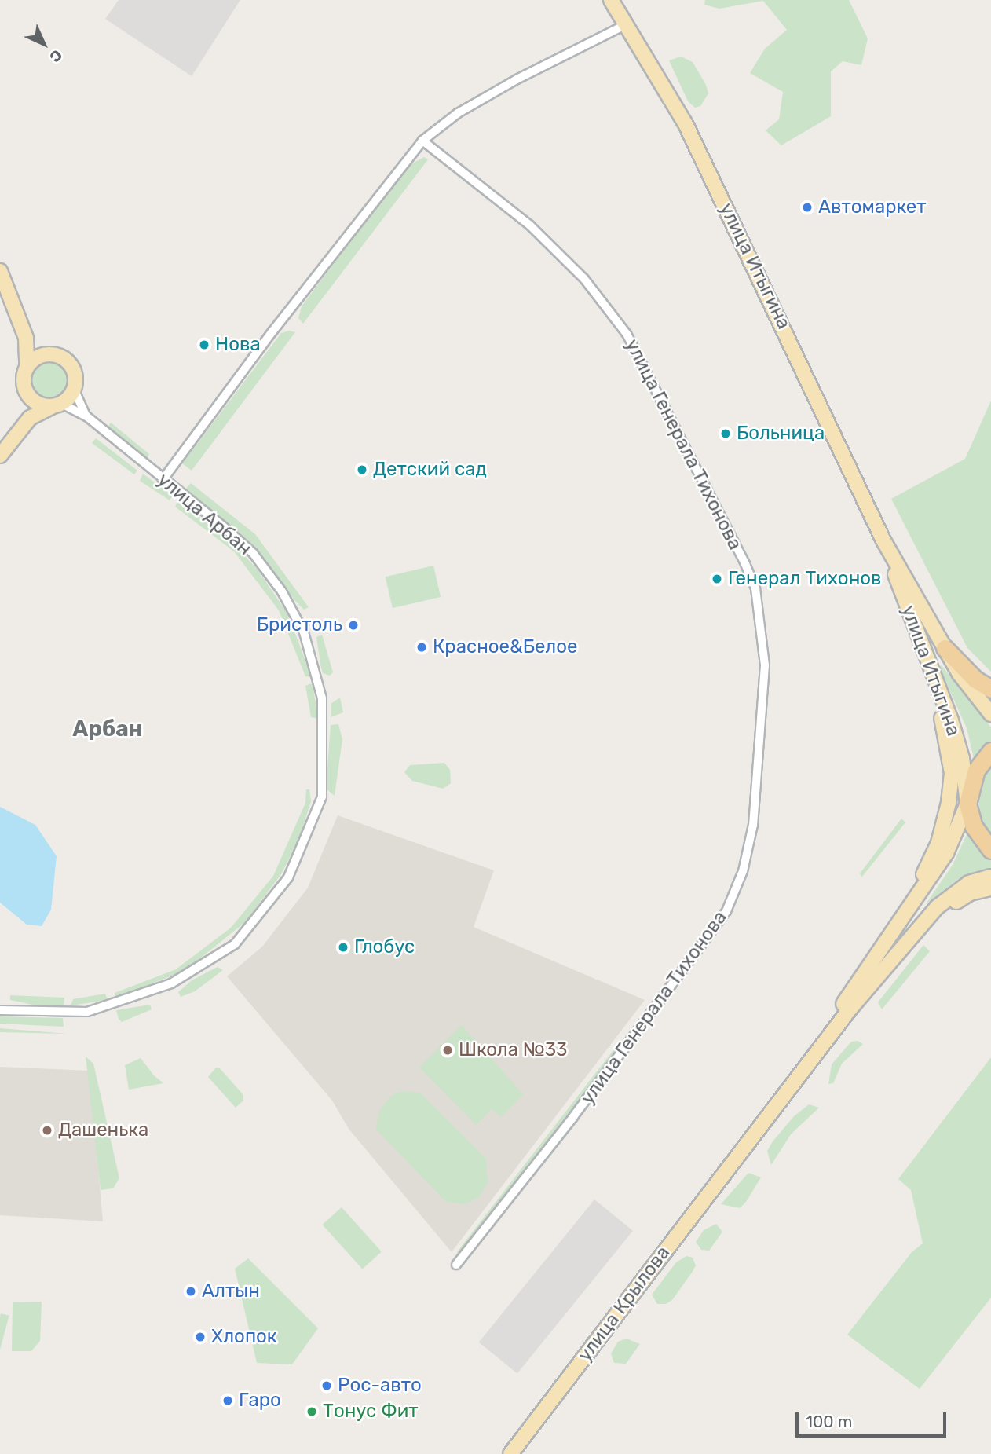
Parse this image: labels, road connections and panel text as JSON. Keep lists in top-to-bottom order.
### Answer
{
  "streets": {
    "main road": ["улица Итыгина", "улица Крылова"],
    "street": ["улица Генерала Тихонова", "улица Арбан"]
  },
  "districts": ["Арбан"],
  "places": [
    "Автомаркет",
    "Нова",
    "Больница",
    "Детский сад",
    "Генерал Тихонов",
    "Бристоль",
    "Красное&Белое",
    "Глобус",
    "Школа №33",
    "Дашенька",
    "Алтын",
    "Хлопок",
    "Рос-авто",
    "Гаро",
    "Тонус Фит"
  ],
  "scale_bar": "100 m",
  "north": "bottom right"
}
